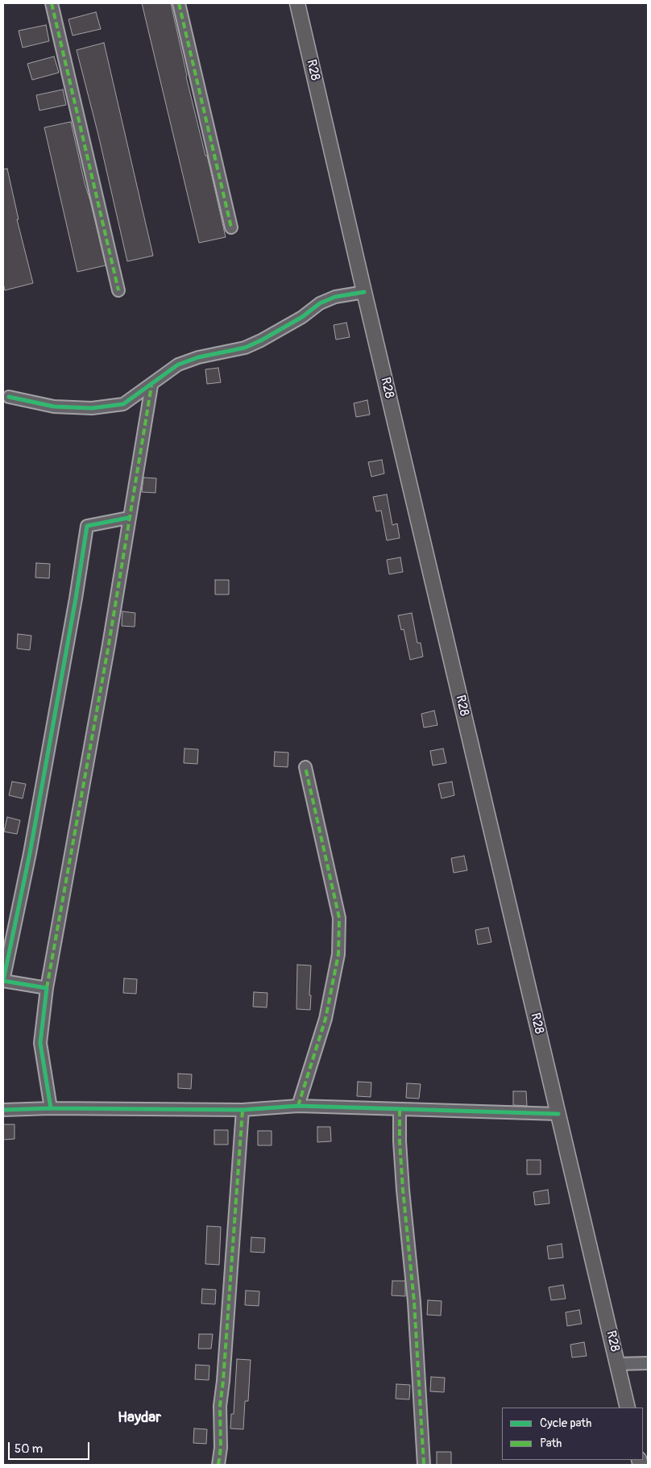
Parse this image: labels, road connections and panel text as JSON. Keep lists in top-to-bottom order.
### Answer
{
  "streets": {
    "main road": ["R28"]
  },
  "districts": ["Haydar"],
  "legend": ["Cycle path", "Path"],
  "scale_bar": "50 m"
}
